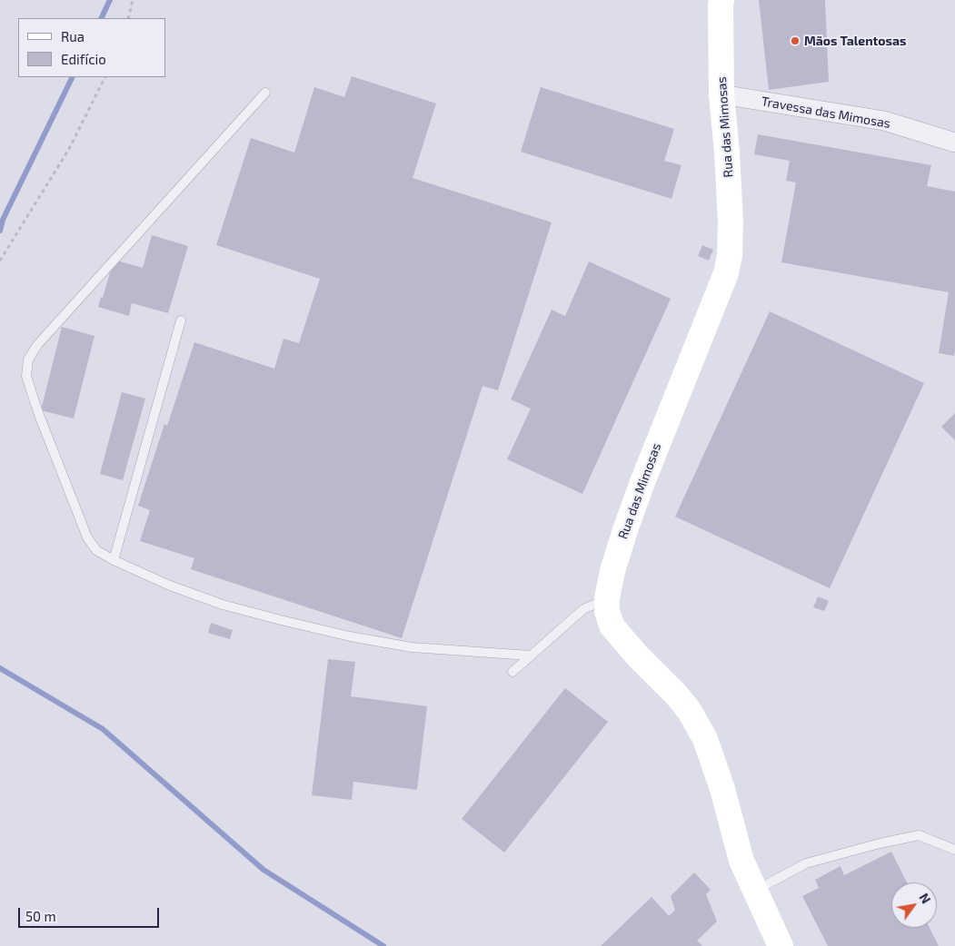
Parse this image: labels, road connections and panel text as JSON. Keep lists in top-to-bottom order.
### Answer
{
  "streets": {
    "street": ["Travessa das Mimosas", "Rua das Mimosas"]
  },
  "crossings": [
    ["Travessa das Mimosas", "Rua das Mimosas"]
  ],
  "places": ["Mãos Talentosas"],
  "legend": ["Rua", "Edifício"],
  "scale_bar": "50 m",
  "north": "top right"
}
